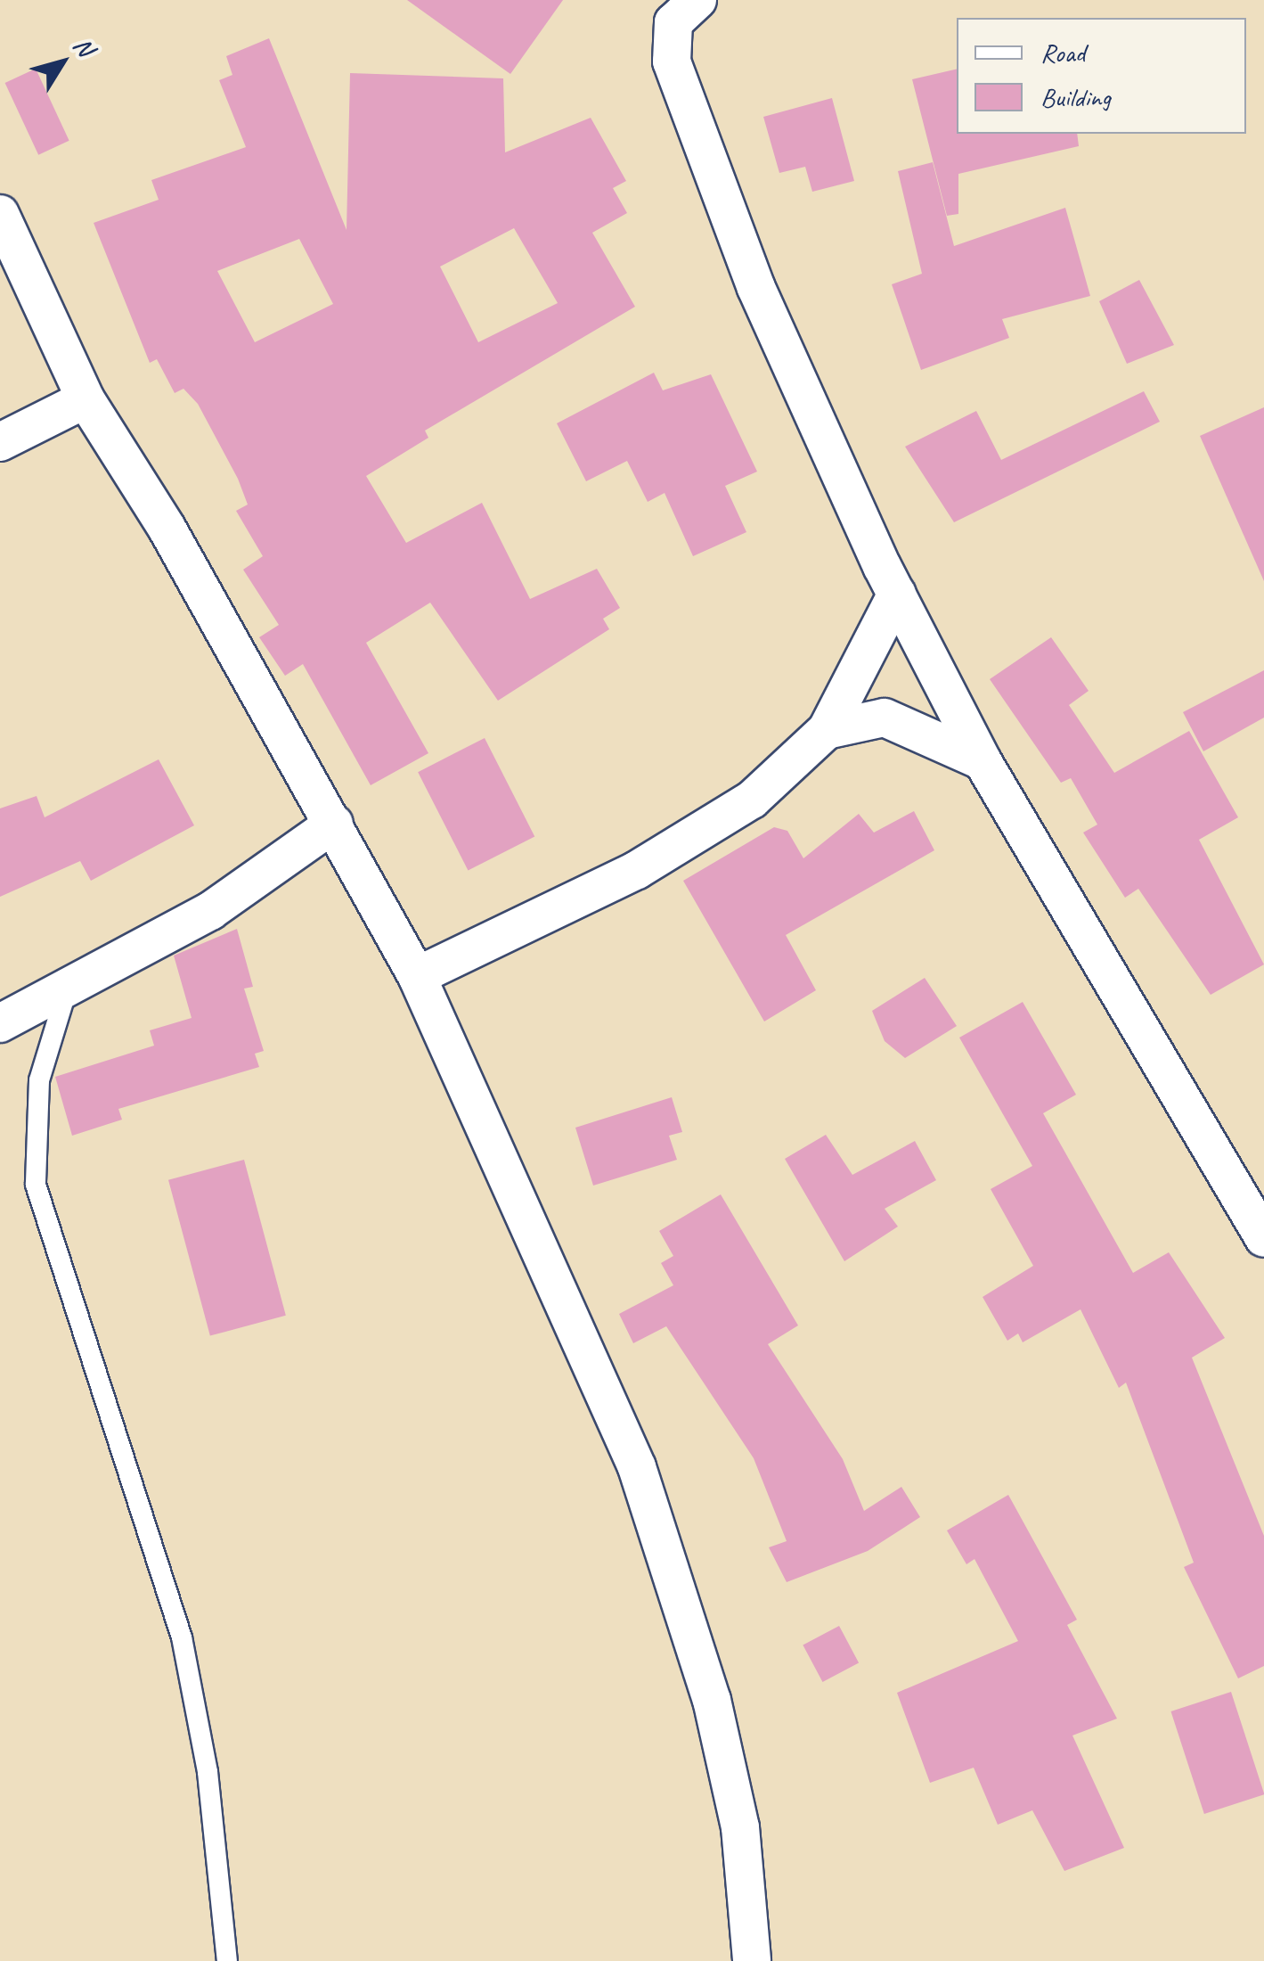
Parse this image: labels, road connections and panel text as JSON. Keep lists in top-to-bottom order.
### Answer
{
  "legend": ["Road", "Building"],
  "north": "top right"
}
